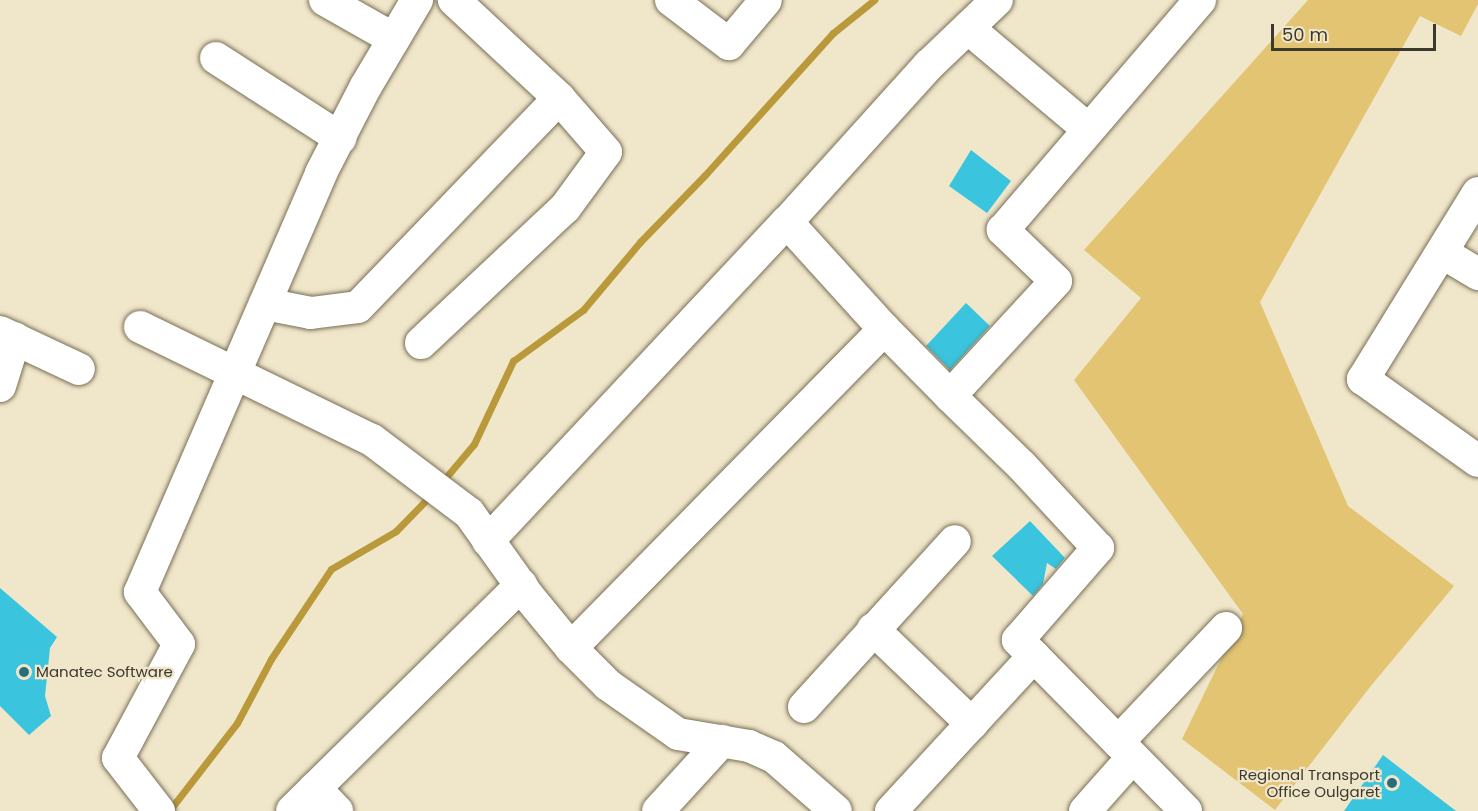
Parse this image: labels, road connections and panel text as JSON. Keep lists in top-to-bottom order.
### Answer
{
  "places": ["Manatec Software", "Regional Transport Office Oulgaret"],
  "scale_bar": "50 m"
}
